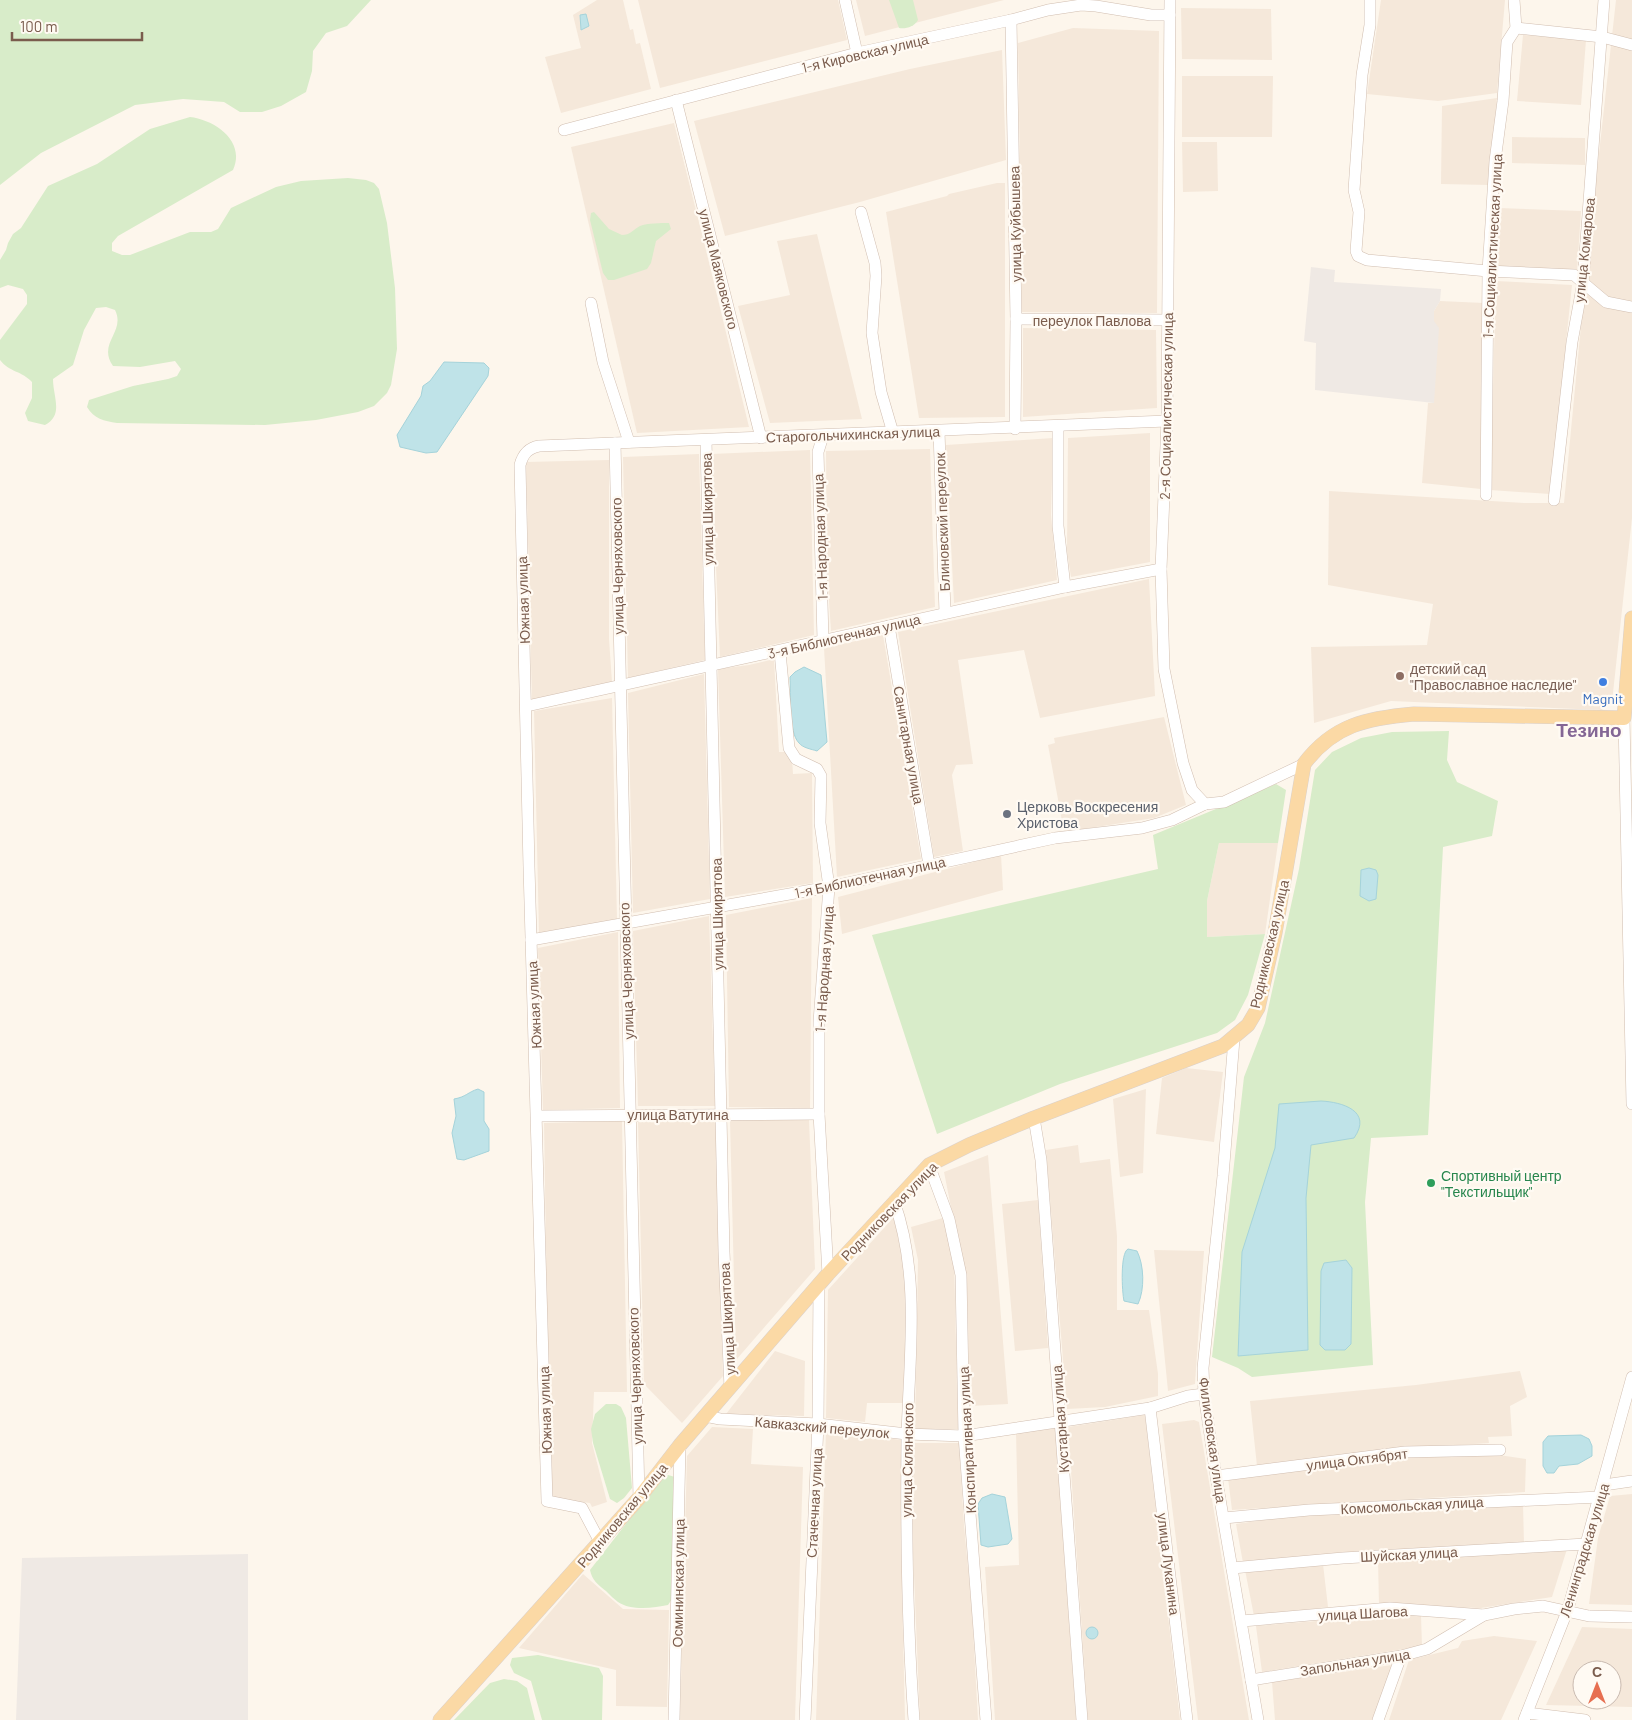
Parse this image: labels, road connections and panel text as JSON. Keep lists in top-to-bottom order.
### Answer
{
  "streets": {
    "main road": ["Родниковская улица"],
    "street": [
      "1-я Кировская улица",
      "улица Куйбышева",
      "1-я Социалистическая улица",
      "улица Комарова",
      "улица Маяковского",
      "переулок Павлова",
      "2-я Социалистическая улица",
      "Старогольчихинская улица",
      "улица Шкирятова",
      "Блиновский переулок",
      "1-я Народная улица",
      "улица Черняховского",
      "Южная улица",
      "3-я Библиотечная улица",
      "Санитарная улица",
      "1-я Библиотечная улица",
      "улица Ватутина",
      "Кустарная улица",
      "Кавказский переулок",
      "Конспиративная улица",
      "Филисовская улица",
      "улица Октябрят",
      "улица Склянского",
      "Стачечная улица",
      "Комсомольская улица",
      "Ленинградская улица",
      "Шуйская улица",
      "улица Луканина",
      "Осмининская улица",
      "улица Шагова",
      "Запольная улица"
    ]
  },
  "crossings": [
    ["1-я Кировская улица", "улица Куйбышева"],
    ["1-я Кировская улица", "улица Маяковского"],
    ["1-я Кировская улица", "2-я Социалистическая улица"],
    ["улица Куйбышева", "переулок Павлова"],
    ["улица Куйбышева", "Старогольчихинская улица"],
    ["улица Маяковского", "Старогольчихинская улица"],
    ["переулок Павлова", "2-я Социалистическая улица"],
    ["2-я Социалистическая улица", "Старогольчихинская улица"],
    ["2-я Социалистическая улица", "3-я Библиотечная улица"],
    ["2-я Социалистическая улица", "1-я Библиотечная улица"],
    ["Старогольчихинская улица", "улица Шкирятова"],
    ["Старогольчихинская улица", "Блиновский переулок"],
    ["Старогольчихинская улица", "1-я Народная улица"],
    ["Старогольчихинская улица", "улица Черняховского"],
    ["Старогольчихинская улица", "Южная улица"],
    ["улица Шкирятова", "3-я Библиотечная улица"],
    ["улица Шкирятова", "1-я Библиотечная улица"],
    ["улица Шкирятова", "Родниковская улица"],
    ["улица Шкирятова", "улица Ватутина"],
    ["Блиновский переулок", "3-я Библиотечная улица"],
    ["1-я Народная улица", "3-я Библиотечная улица"],
    ["1-я Народная улица", "1-я Библиотечная улица"],
    ["1-я Народная улица", "Родниковская улица"],
    ["1-я Народная улица", "улица Ватутина"],
    ["улица Черняховского", "3-я Библиотечная улица"],
    ["улица Черняховского", "1-я Библиотечная улица"],
    ["улица Черняховского", "Родниковская улица"],
    ["улица Черняховского", "улица Ватутина"],
    ["Южная улица", "3-я Библиотечная улица"],
    ["Южная улица", "1-я Библиотечная улица"],
    ["Южная улица", "Родниковская улица"],
    ["Южная улица", "улица Ватутина"],
    ["3-я Библиотечная улица", "Санитарная улица"],
    ["Санитарная улица", "1-я Библиотечная улица"],
    ["1-я Библиотечная улица", "Родниковская улица"],
    ["Родниковская улица", "Кустарная улица"],
    ["Родниковская улица", "Кавказский переулок"],
    ["Родниковская улица", "Конспиративная улица"],
    ["Родниковская улица", "Филисовская улица"],
    ["Родниковская улица", "улица Склянского"],
    ["Родниковская улица", "Стачечная улица"],
    ["Родниковская улица", "Осмининская улица"],
    ["Кустарная улица", "Кавказский переулок"],
    ["Кавказский переулок", "Конспиративная улица"],
    ["Кавказский переулок", "Филисовская улица"],
    ["Кавказский переулок", "улица Склянского"],
    ["Кавказский переулок", "Стачечная улица"],
    ["Кавказский переулок", "улица Луканина"],
    ["Филисовская улица", "улица Октябрят"],
    ["Филисовская улица", "Комсомольская улица"],
    ["Филисовская улица", "Шуйская улица"],
    ["Филисовская улица", "улица Шагова"],
    ["Филисовская улица", "Запольная улица"],
    ["Комсомольская улица", "Ленинградская улица"],
    ["Ленинградская улица", "Шуйская улица"],
    ["Ленинградская улица", "Запольная улица"],
    ["улица Шагова", "Запольная улица"]
  ],
  "districts": ["Тезино"],
  "places": [
    "детский сад \"Православное наследие\"",
    "Magnit",
    "Церковь Воскресения Христова",
    "Спортивный центр \"Текстильщик\""
  ],
  "scale_bar": "100 m",
  "north": "top"
}
